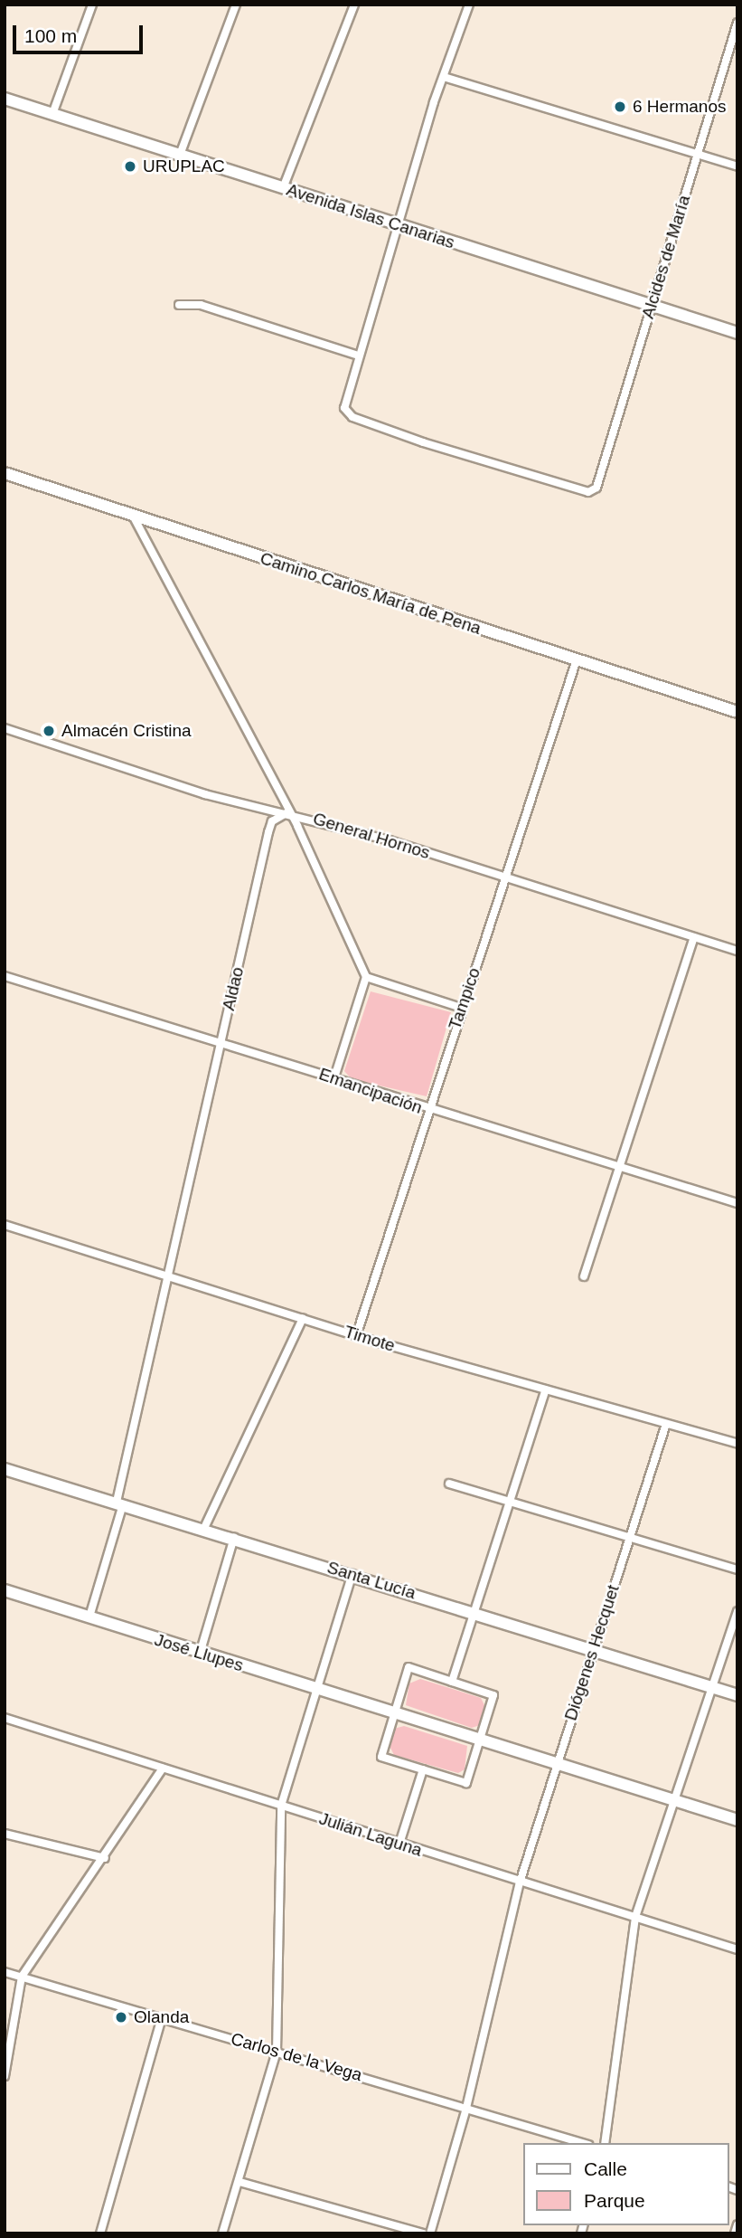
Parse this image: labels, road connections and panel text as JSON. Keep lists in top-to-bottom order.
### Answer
{
  "streets": {
    "street": [
      "Avenida Islas Canarias",
      "Alcides de María",
      "Camino Carlos María de Pena",
      "General Hornos",
      "Aldao",
      "Tampico",
      "Emancipación",
      "Timote",
      "Santa Lucía",
      "José Llupes",
      "Diógenes Hecquet",
      "Julián Laguna",
      "Carlos de la Vega"
    ]
  },
  "crossings": [
    ["Avenida Islas Canarias", "Alcides de María"],
    ["Camino Carlos María de Pena", "Tampico"],
    ["General Hornos", "Aldao"],
    ["General Hornos", "Tampico"],
    ["Aldao", "Emancipación"],
    ["Aldao", "Timote"],
    ["Aldao", "Santa Lucía"],
    ["Aldao", "José Llupes"],
    ["Tampico", "Emancipación"],
    ["Tampico", "Timote"],
    ["Timote", "Diógenes Hecquet"],
    ["Santa Lucía", "Diógenes Hecquet"],
    ["José Llupes", "Diógenes Hecquet"],
    ["Diógenes Hecquet", "Julián Laguna"],
    ["Diógenes Hecquet", "Carlos de la Vega"]
  ],
  "places": [
    "6 Hermanos",
    "URUPLAC",
    "Almacén Cristina",
    "Olanda"
  ],
  "legend": ["Calle", "Parque"],
  "scale_bar": "100 m"
}
